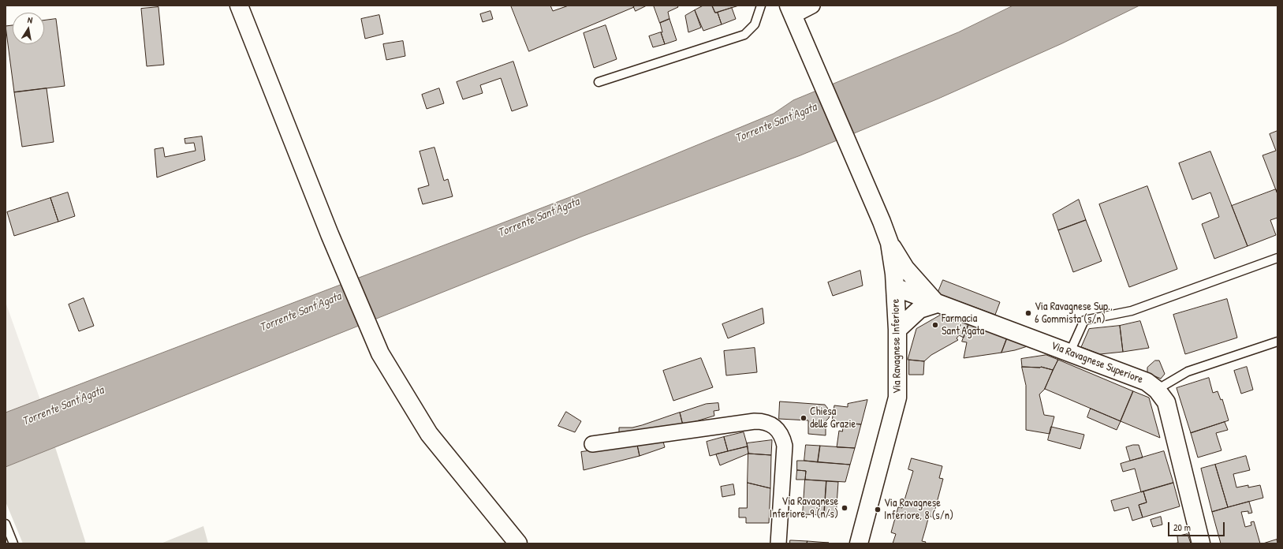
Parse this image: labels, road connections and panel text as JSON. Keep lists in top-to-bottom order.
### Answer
{
  "streets": {
    "street": ["Via Ravagnese Inferiore", "Via Ravagnese Superiore"]
  },
  "crossings": [
    ["Via Ravagnese Inferiore", "Via Ravagnese Superiore"]
  ],
  "water": ["Torrente Sant'Agata"],
  "places": [
    "Via Ravagnese Sup., 6 Gommista (s/n)",
    "Farmacia Sant'Agata",
    "Chiesa delle Grazie",
    "Via Ravagnese Inferiore, 9 (n/s)",
    "Via Ravagnese Inferiore, 8 (s/n)"
  ],
  "scale_bar": "20 m",
  "north": "top"
}
